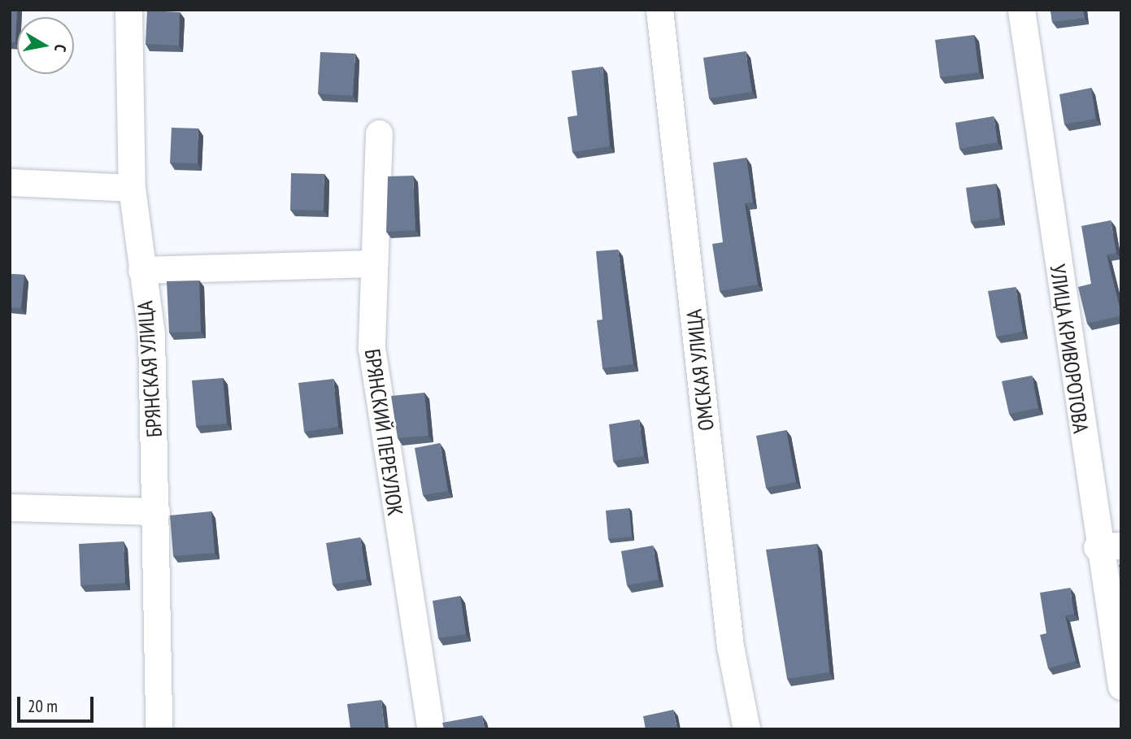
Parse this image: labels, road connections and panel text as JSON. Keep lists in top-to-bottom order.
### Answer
{
  "streets": {
    "street": [
      "УЛИЦА КРИВОРОТОВА",
      "БРЯНСКАЯ УЛИЦА",
      "ОМСКАЯ УЛИЦА",
      "БРЯНСКИЙ ПЕРЕУЛОК"
    ]
  },
  "scale_bar": "20 m",
  "north": "right"
}
